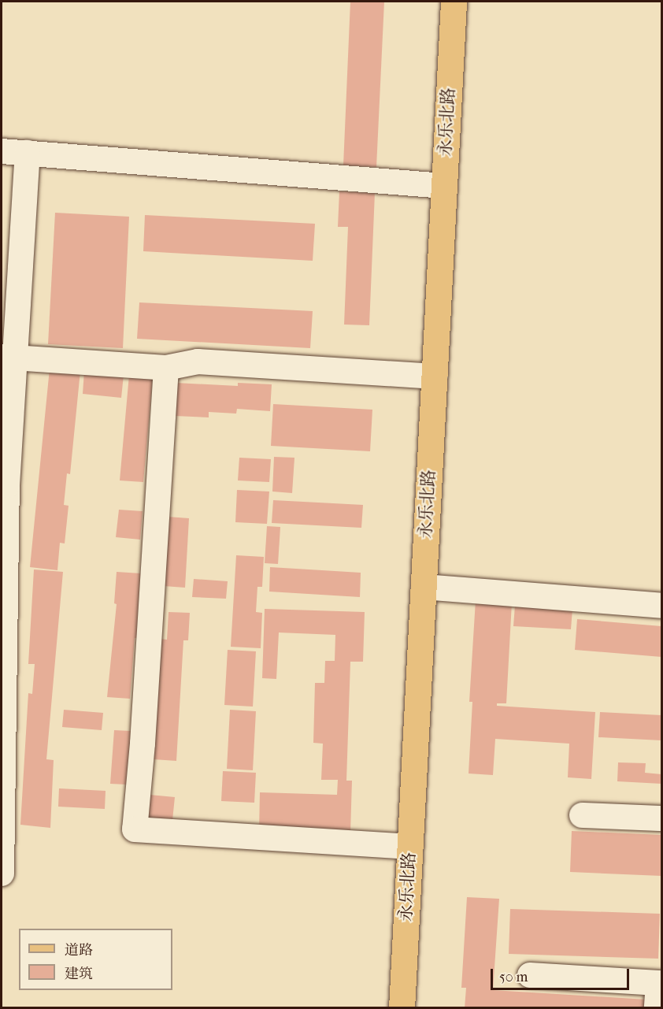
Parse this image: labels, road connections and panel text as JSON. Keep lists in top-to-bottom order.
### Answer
{
  "streets": {
    "main road": ["永乐北路"]
  },
  "legend": ["道路", "建筑"],
  "scale_bar": "50 m"
}
